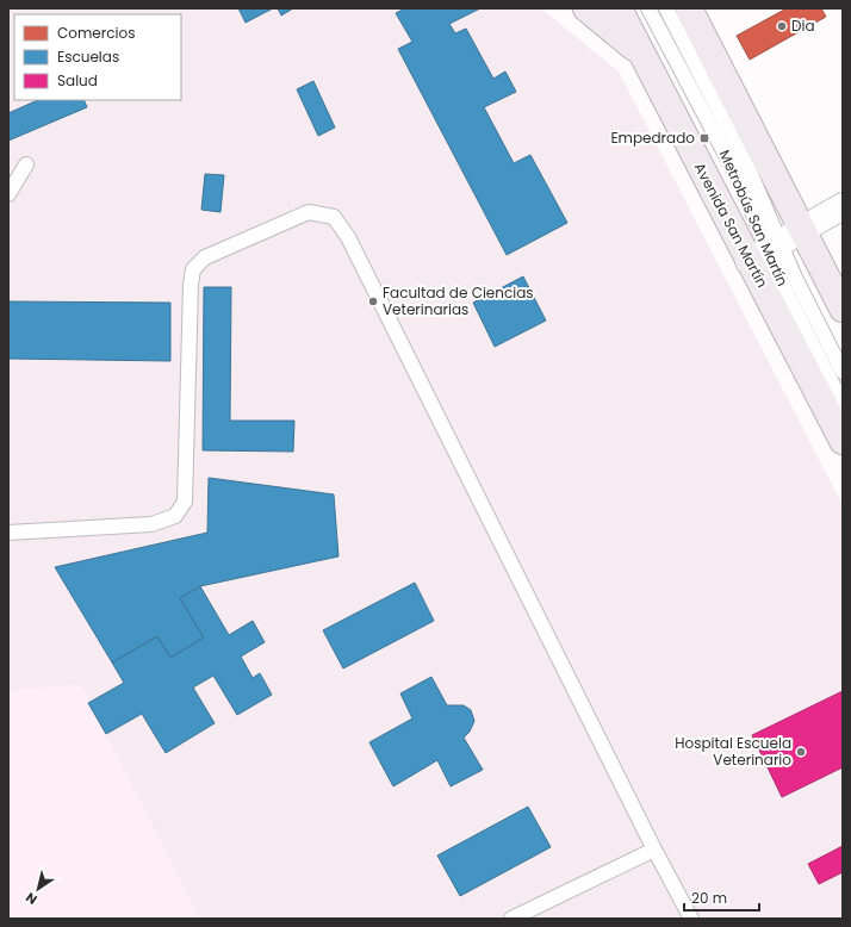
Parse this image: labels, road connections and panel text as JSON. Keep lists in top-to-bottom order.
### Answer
{
  "streets": {
    "main road": ["Avenida San Martín"],
    "lane": ["Metrobús San Martín"]
  },
  "crossings": [
    ["Metrobús San Martín", "Avenida San Martín"]
  ],
  "places": {
    "other": ["Dia", "Facultad de Ciencias Veterinarias", "Hospital Escuela Veterinario"],
    "transit": ["Empedrado"]
  },
  "legend": ["Comercios", "Escuelas", "Salud"],
  "scale_bar": "20 m",
  "north": "bottom left"
}
